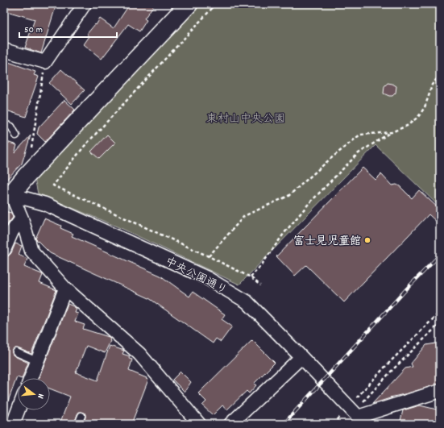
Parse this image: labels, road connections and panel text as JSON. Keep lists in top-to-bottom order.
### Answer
{
  "streets": {
    "street": ["中央公園通り"]
  },
  "parks": ["東村山中央公園"],
  "places": ["富士見児童館"],
  "scale_bar": "50 m",
  "north": "right"
}
